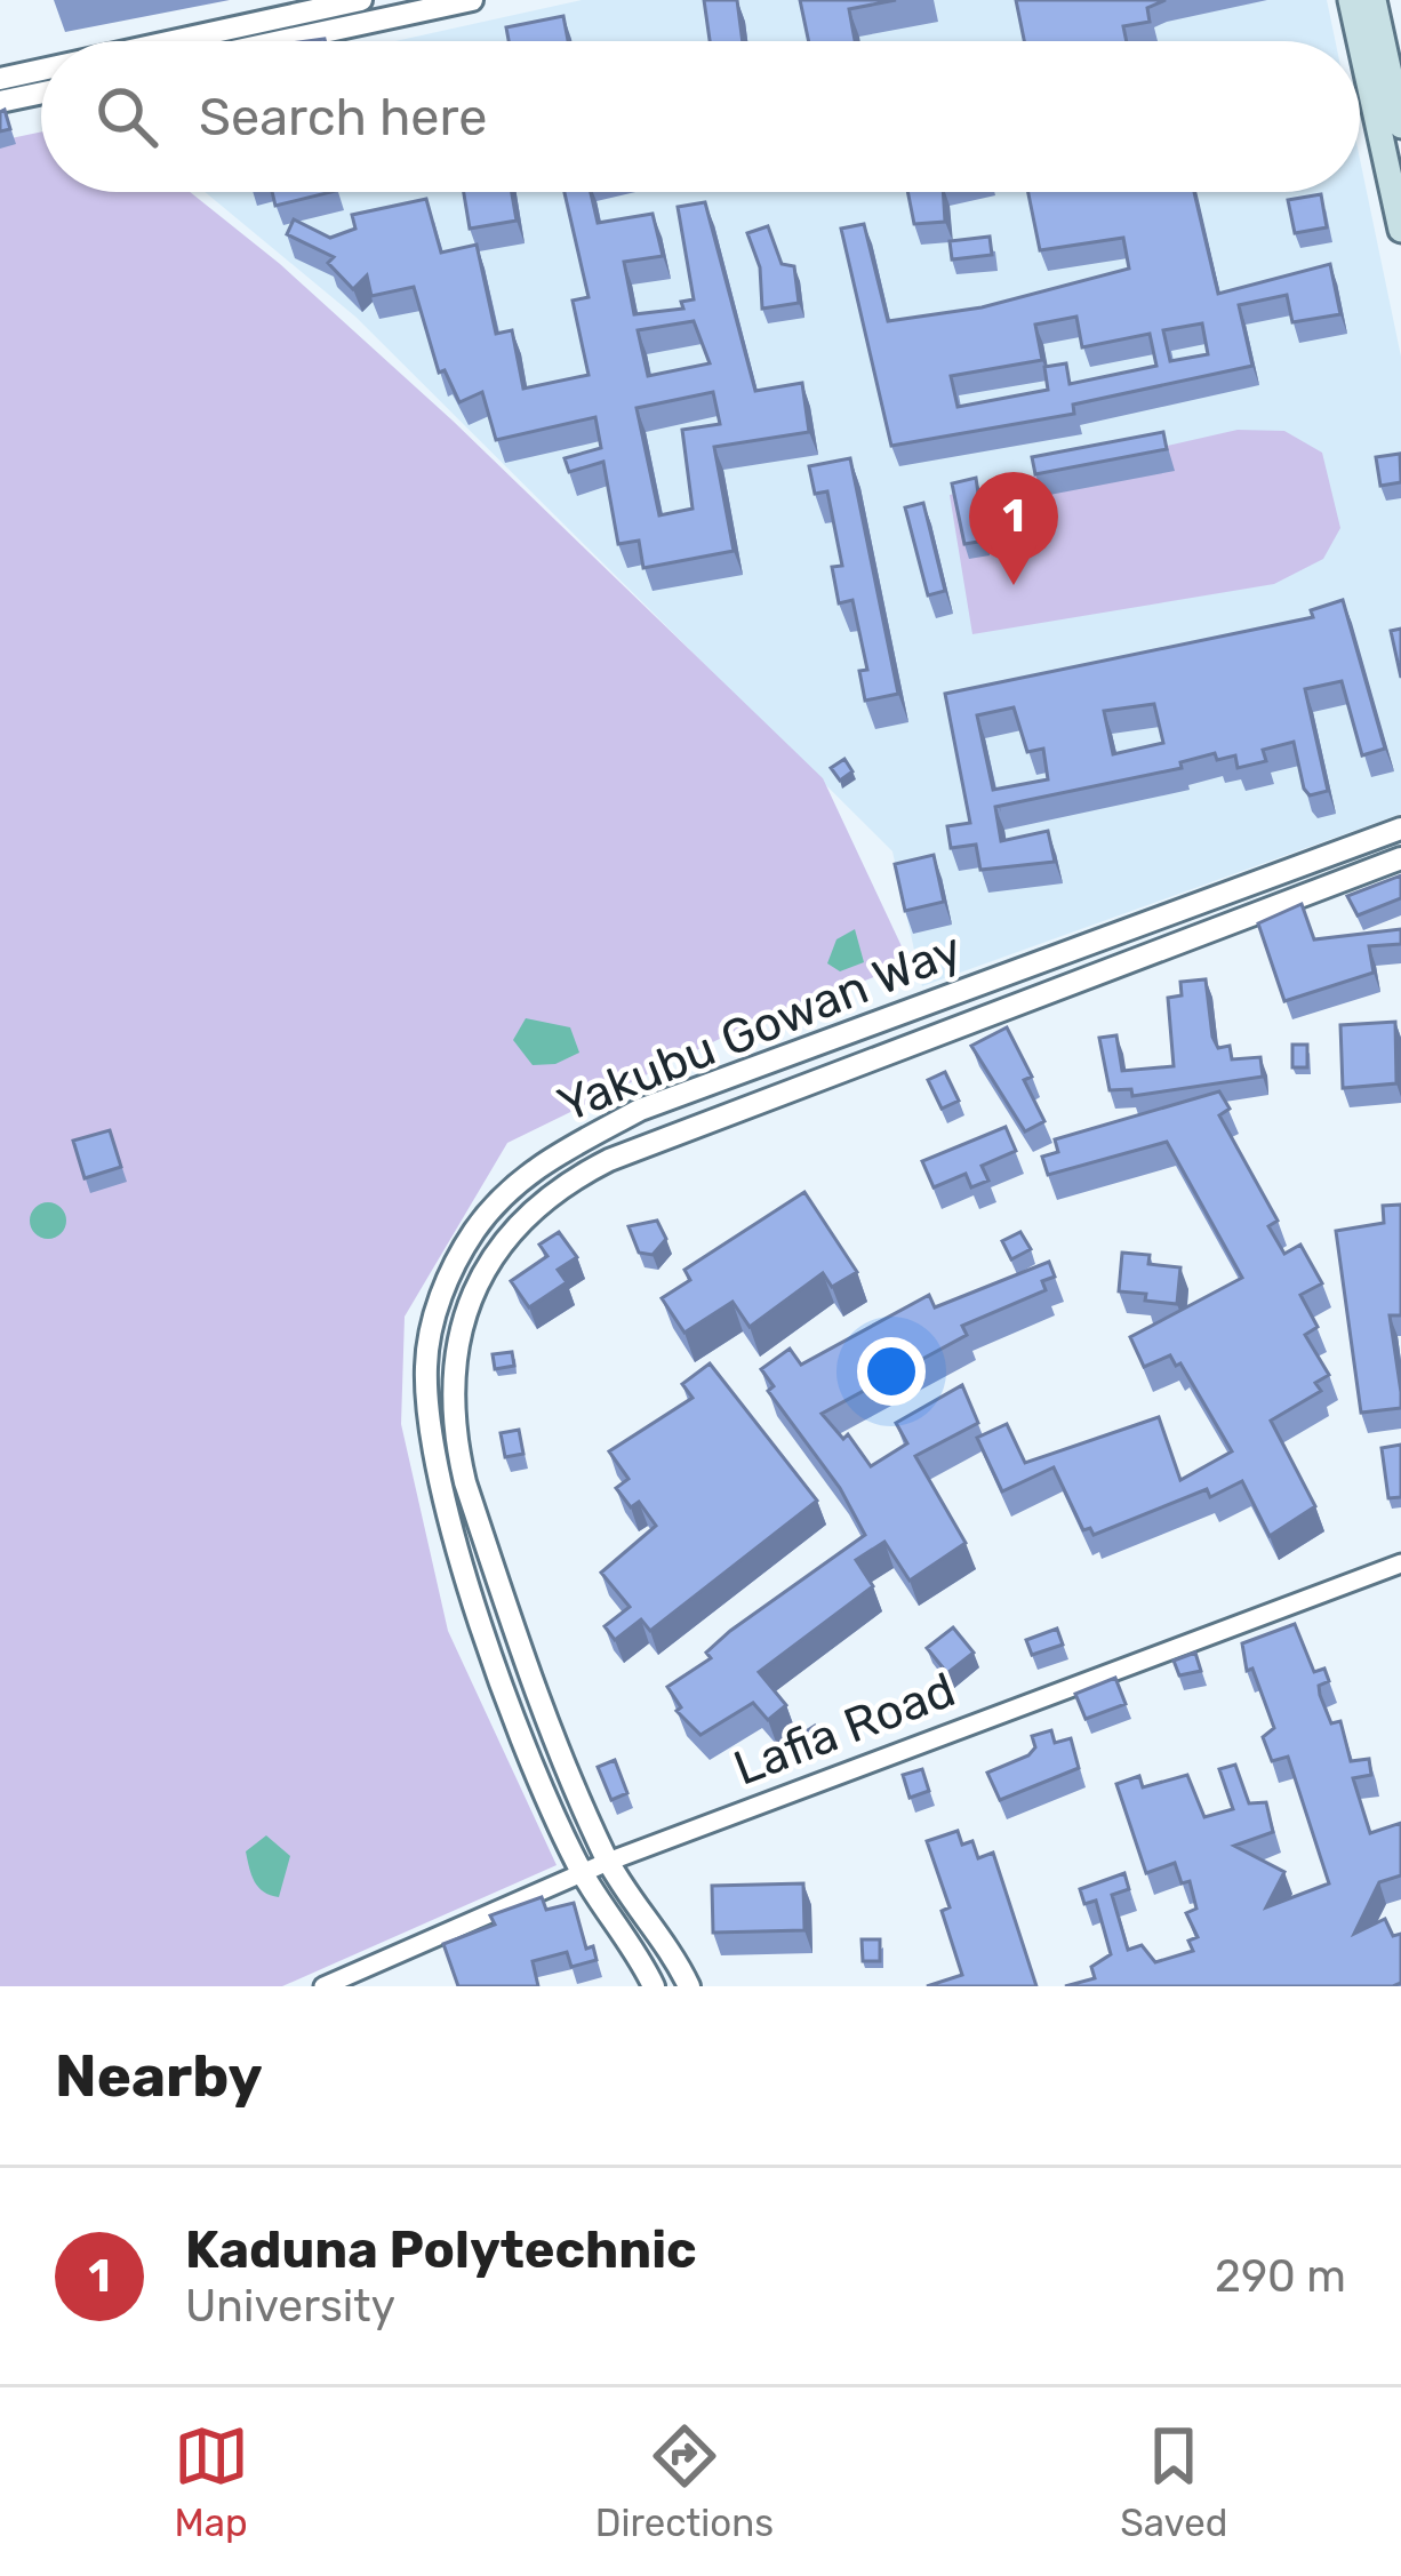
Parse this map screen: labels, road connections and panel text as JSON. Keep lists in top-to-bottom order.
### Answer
{
  "streets": {
    "street": ["Yakubu Gowan Way", "Lafia Road"]
  },
  "crossings": [
    ["Yakubu Gowan Way", "Lafia Road"]
  ],
  "page": {
    "search": "Search here",
    "pins": "1",
    "heading": "Nearby",
    "list": [
      {
        "mark": "1",
        "name": "Kaduna Polytechnic",
        "note": "University",
        "value": "290 m"
      }
    ],
    "nav": ["Map", "Directions", "Saved"]
  }
}
